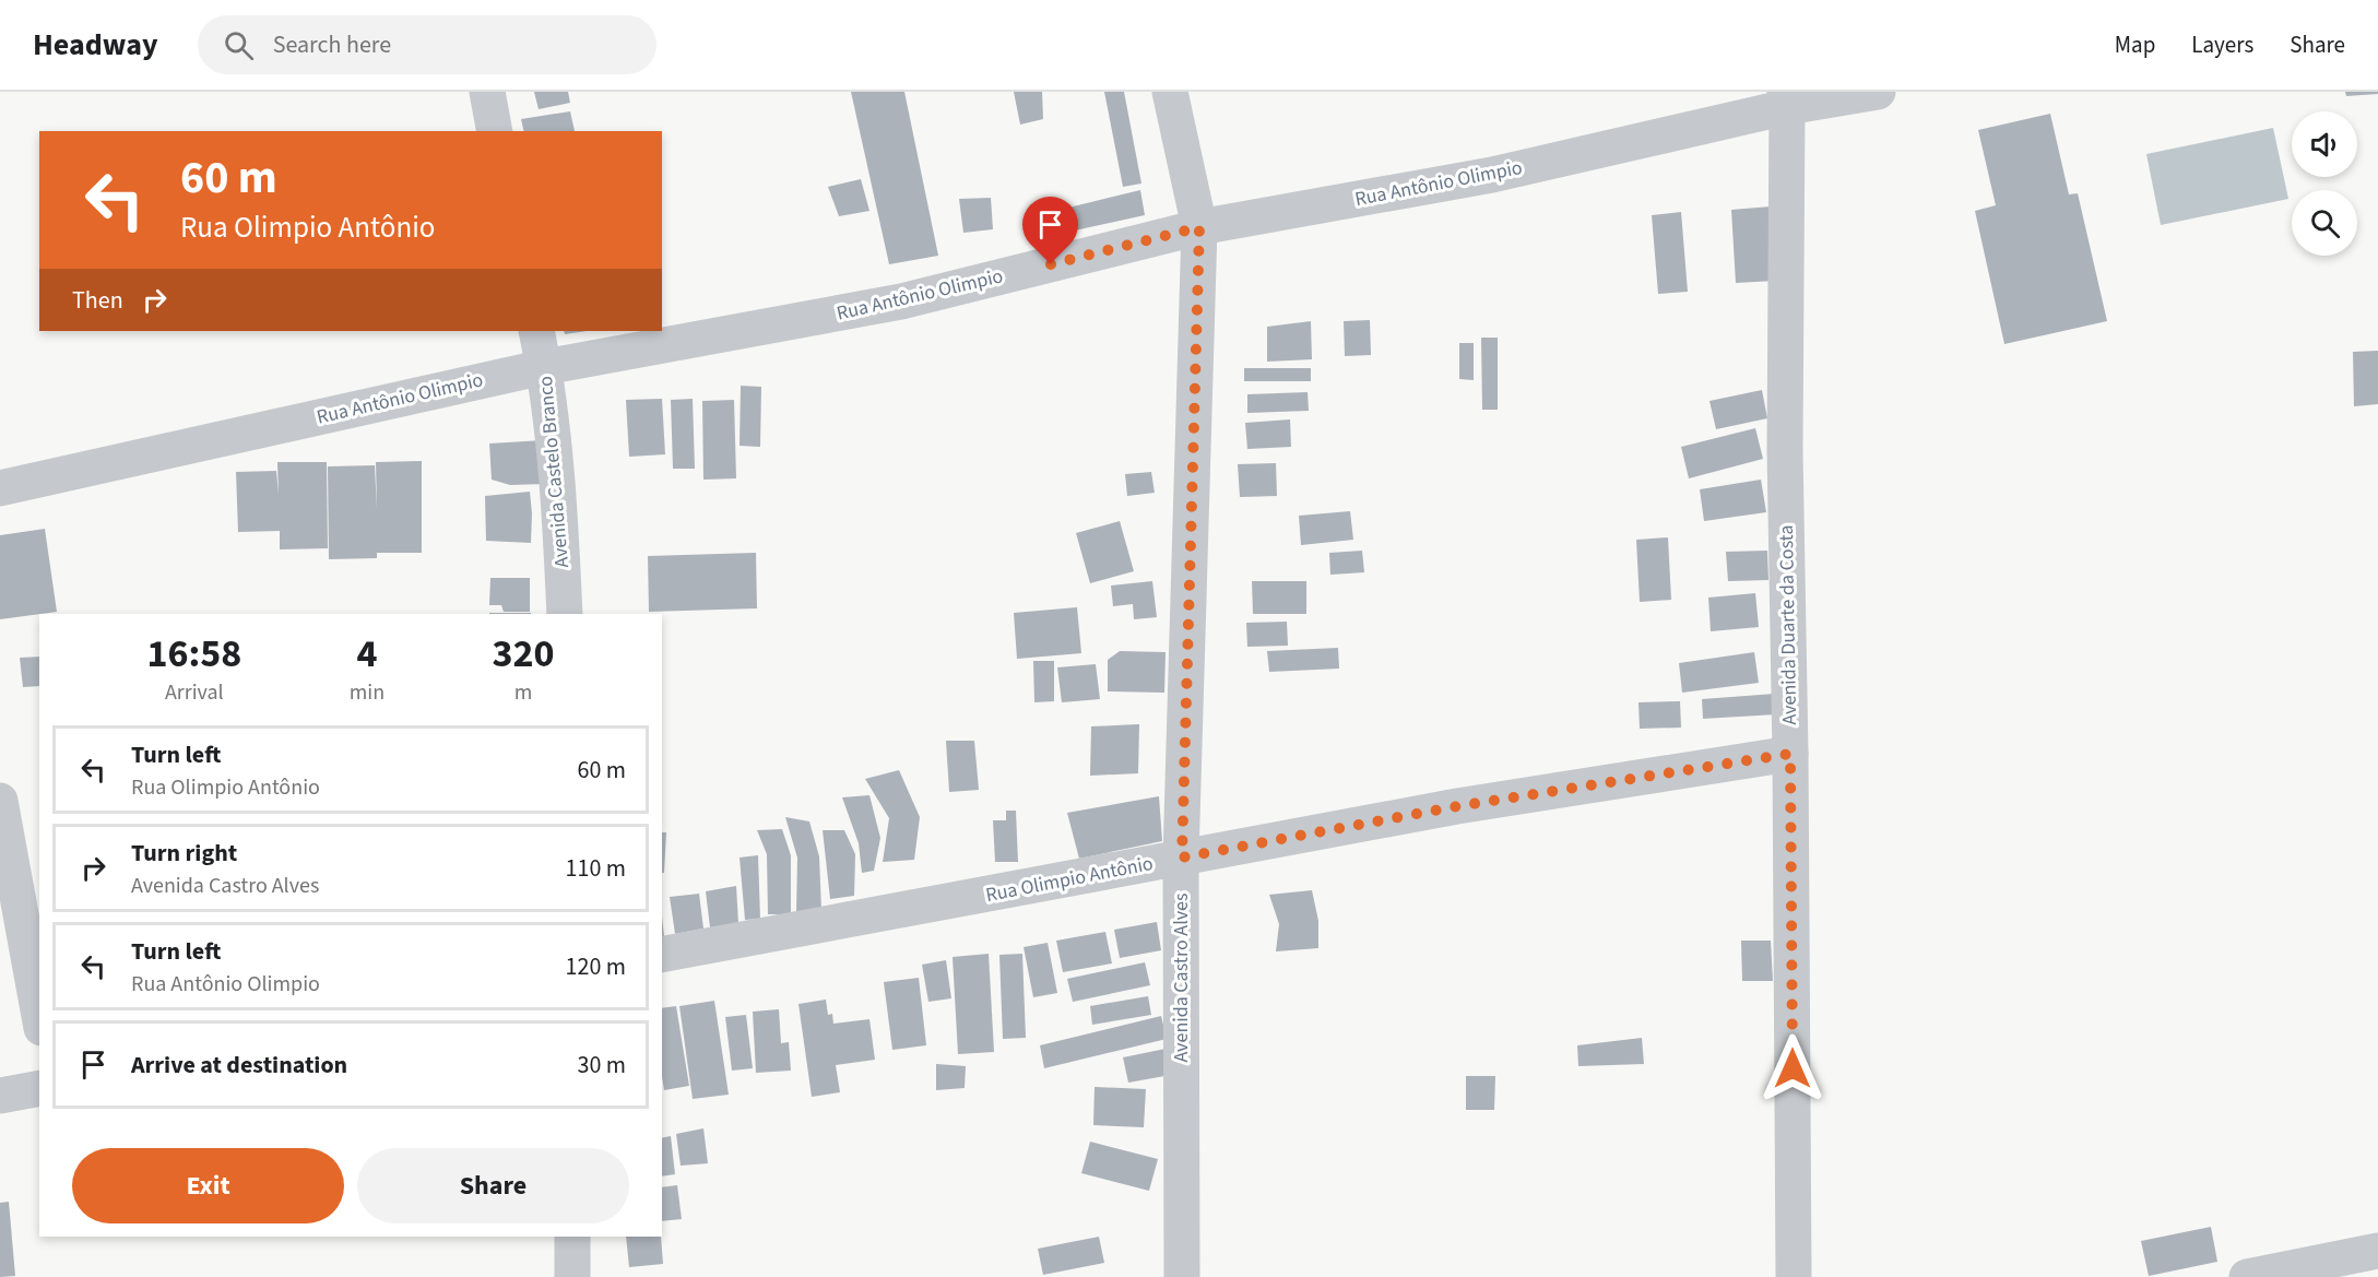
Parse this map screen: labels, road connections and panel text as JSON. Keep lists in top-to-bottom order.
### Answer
{
  "streets": {
    "street": [
      "Rua Antônio Olimpio",
      "Avenida Castelo Branco",
      "Avenida Duarte da Costa",
      "Rua Olimpio Antônio",
      "Avenida Castro Alves"
    ]
  },
  "crossings": [
    ["Rua Antônio Olimpio", "Avenida Castelo Branco"],
    ["Rua Antônio Olimpio", "Avenida Duarte da Costa"],
    ["Rua Antônio Olimpio", "Avenida Castro Alves"],
    ["Avenida Duarte da Costa", "Rua Olimpio Antônio"],
    ["Rua Olimpio Antônio", "Avenida Castro Alves"]
  ],
  "page": {
    "header": "Headway",
    "search": "Search here",
    "nav": ["Map", "Layers", "Share"],
    "turn": ["60 m", "Rua Olimpio Antônio"],
    "then": "Then",
    "eta": [
      "16:58",
      "Arrival",
      "4",
      "min",
      "320",
      "m"
    ],
    "list": [
      {
        "name": "Turn left",
        "note": "Rua Olimpio Antônio",
        "value": "60 m"
      },
      {
        "name": "Turn right",
        "note": "Avenida Castro Alves",
        "value": "110 m"
      },
      {
        "name": "Turn left",
        "note": "Rua Antônio Olimpio",
        "value": "120 m"
      },
      {
        "name": "Arrive at destination",
        "value": "30 m"
      }
    ],
    "buttons": ["Exit", "Share"]
  }
}
